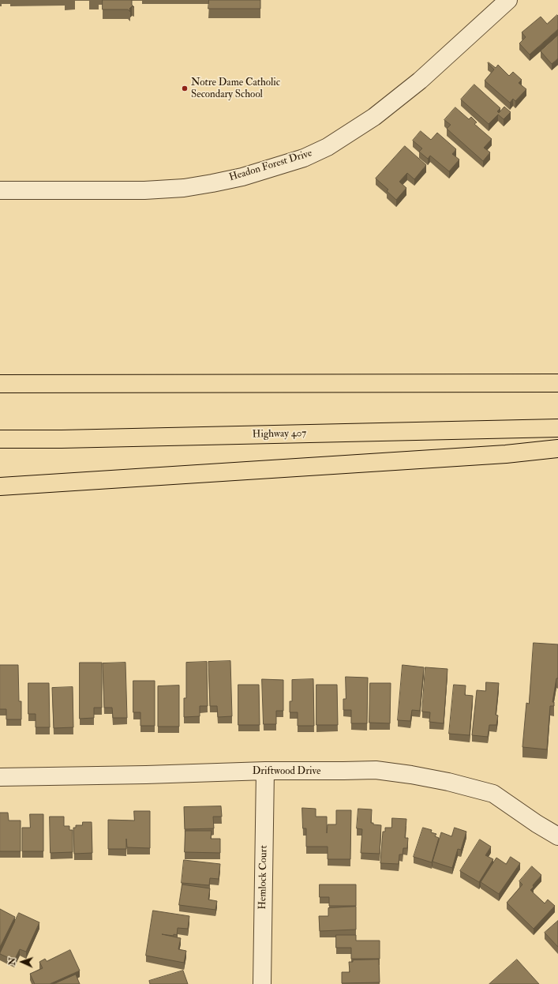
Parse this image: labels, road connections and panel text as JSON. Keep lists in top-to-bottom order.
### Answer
{
  "streets": {
    "highway": ["Highway 407"],
    "street": ["Headon Forest Drive", "Driftwood Drive", "Hemlock Court"]
  },
  "crossings": [
    ["Driftwood Drive", "Hemlock Court"]
  ],
  "places": ["Notre Dame Catholic Secondary School"],
  "north": "left"
}
